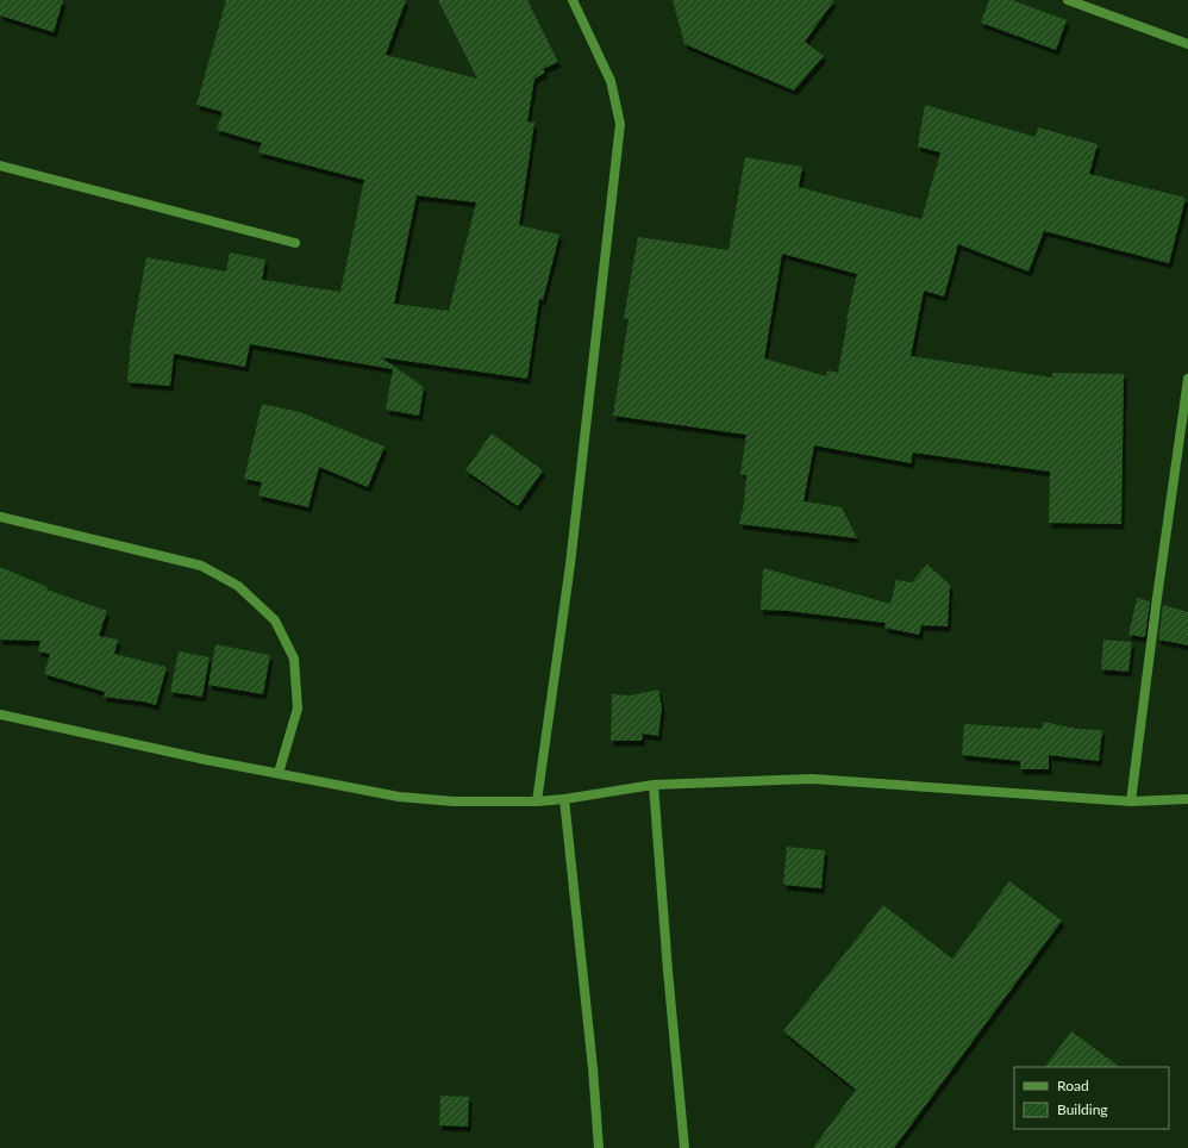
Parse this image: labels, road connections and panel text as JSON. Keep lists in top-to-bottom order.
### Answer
{
  "legend": ["Road", "Building"]
}
